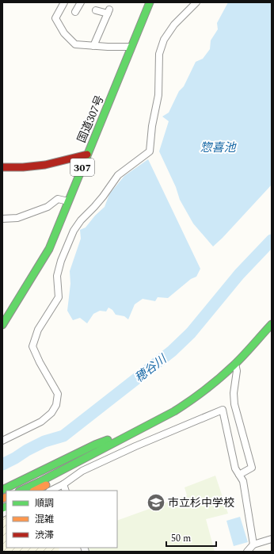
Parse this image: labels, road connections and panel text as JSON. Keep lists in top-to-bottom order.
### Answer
{
  "streets": {
    "main road": ["国道307号", "307"]
  },
  "water": ["惣喜池", "穂谷川"],
  "places": {
    "school or university": ["市立杉中学校"]
  },
  "legend": ["順調", "混雑", "渋滞"],
  "scale_bar": "50 m"
}
